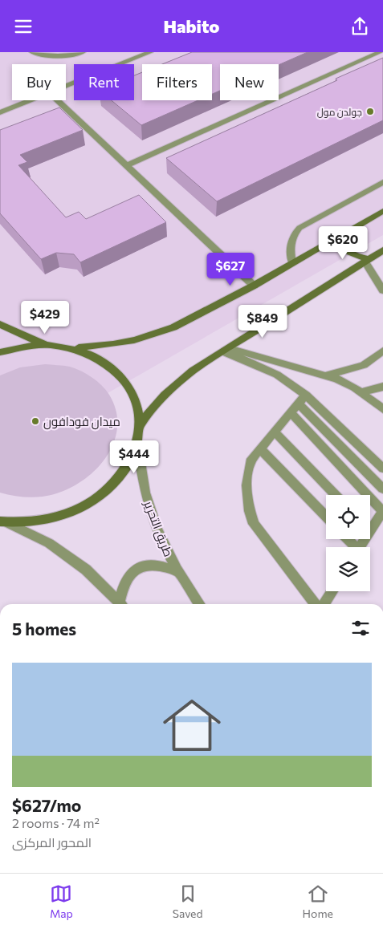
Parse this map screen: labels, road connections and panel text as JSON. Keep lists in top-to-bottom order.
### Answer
{
  "streets": {
    "street": ["طريق التحرير"]
  },
  "places": ["جولدن مول", "ميدان فودافون"],
  "page": {
    "header": "Habito",
    "chip": [
      "Buy",
      "Rent",
      "Filters",
      "New"
    ],
    "price": [
      "$620",
      "$627",
      "$429",
      "$849",
      "$444"
    ],
    "heading": "5 homes",
    "list": [
      {
        "name": "$627/mo",
        "note": "2 rooms · 74 m² · المحور المركزى"
      }
    ],
    "tabs": ["Map", "Saved", "Home"]
  }
}
